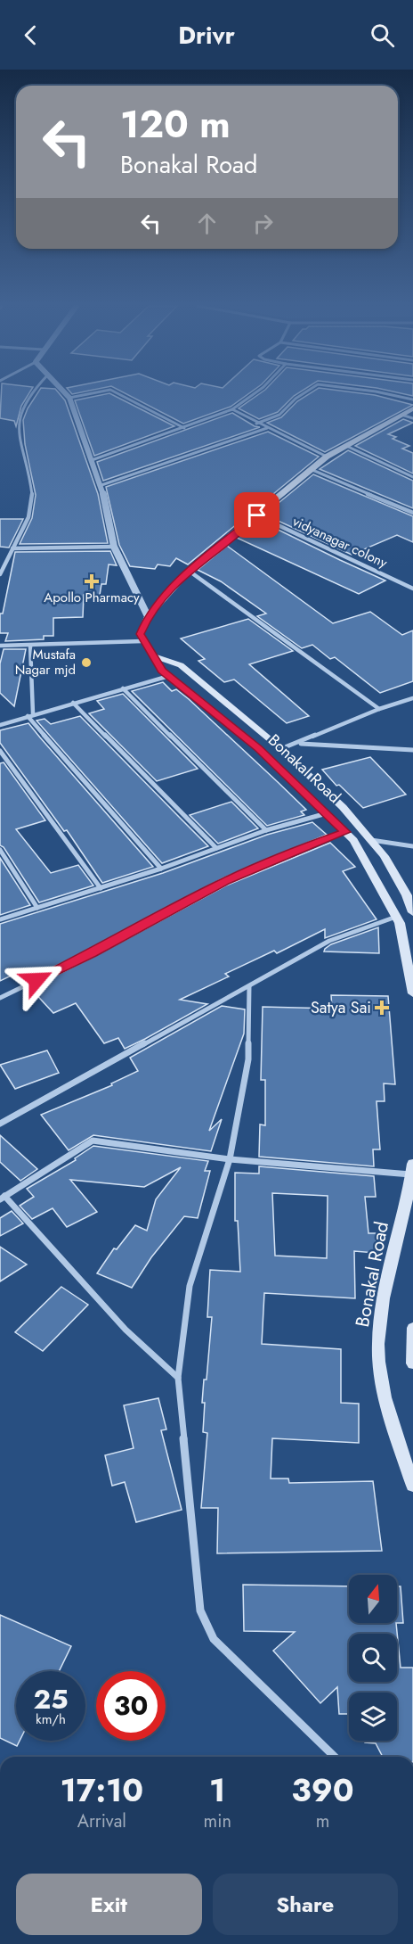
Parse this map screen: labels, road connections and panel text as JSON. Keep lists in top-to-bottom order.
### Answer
{
  "streets": {
    "main road": ["Bonakal Road"],
    "street": ["vidyanagar colony"]
  },
  "places": {
    "health": ["Apollo Pharmacy", "Satya Sai"],
    "other": ["Mustafa Nagar mjd"]
  },
  "north": "top",
  "page": {
    "header": "Drivr",
    "turn": ["120 m", "Bonakal Road"],
    "speed": "25 km/h",
    "limit": "30",
    "eta": [
      "17:10",
      "Arrival",
      "1",
      "min",
      "390",
      "m"
    ],
    "buttons": ["Exit", "Share"]
  }
}
